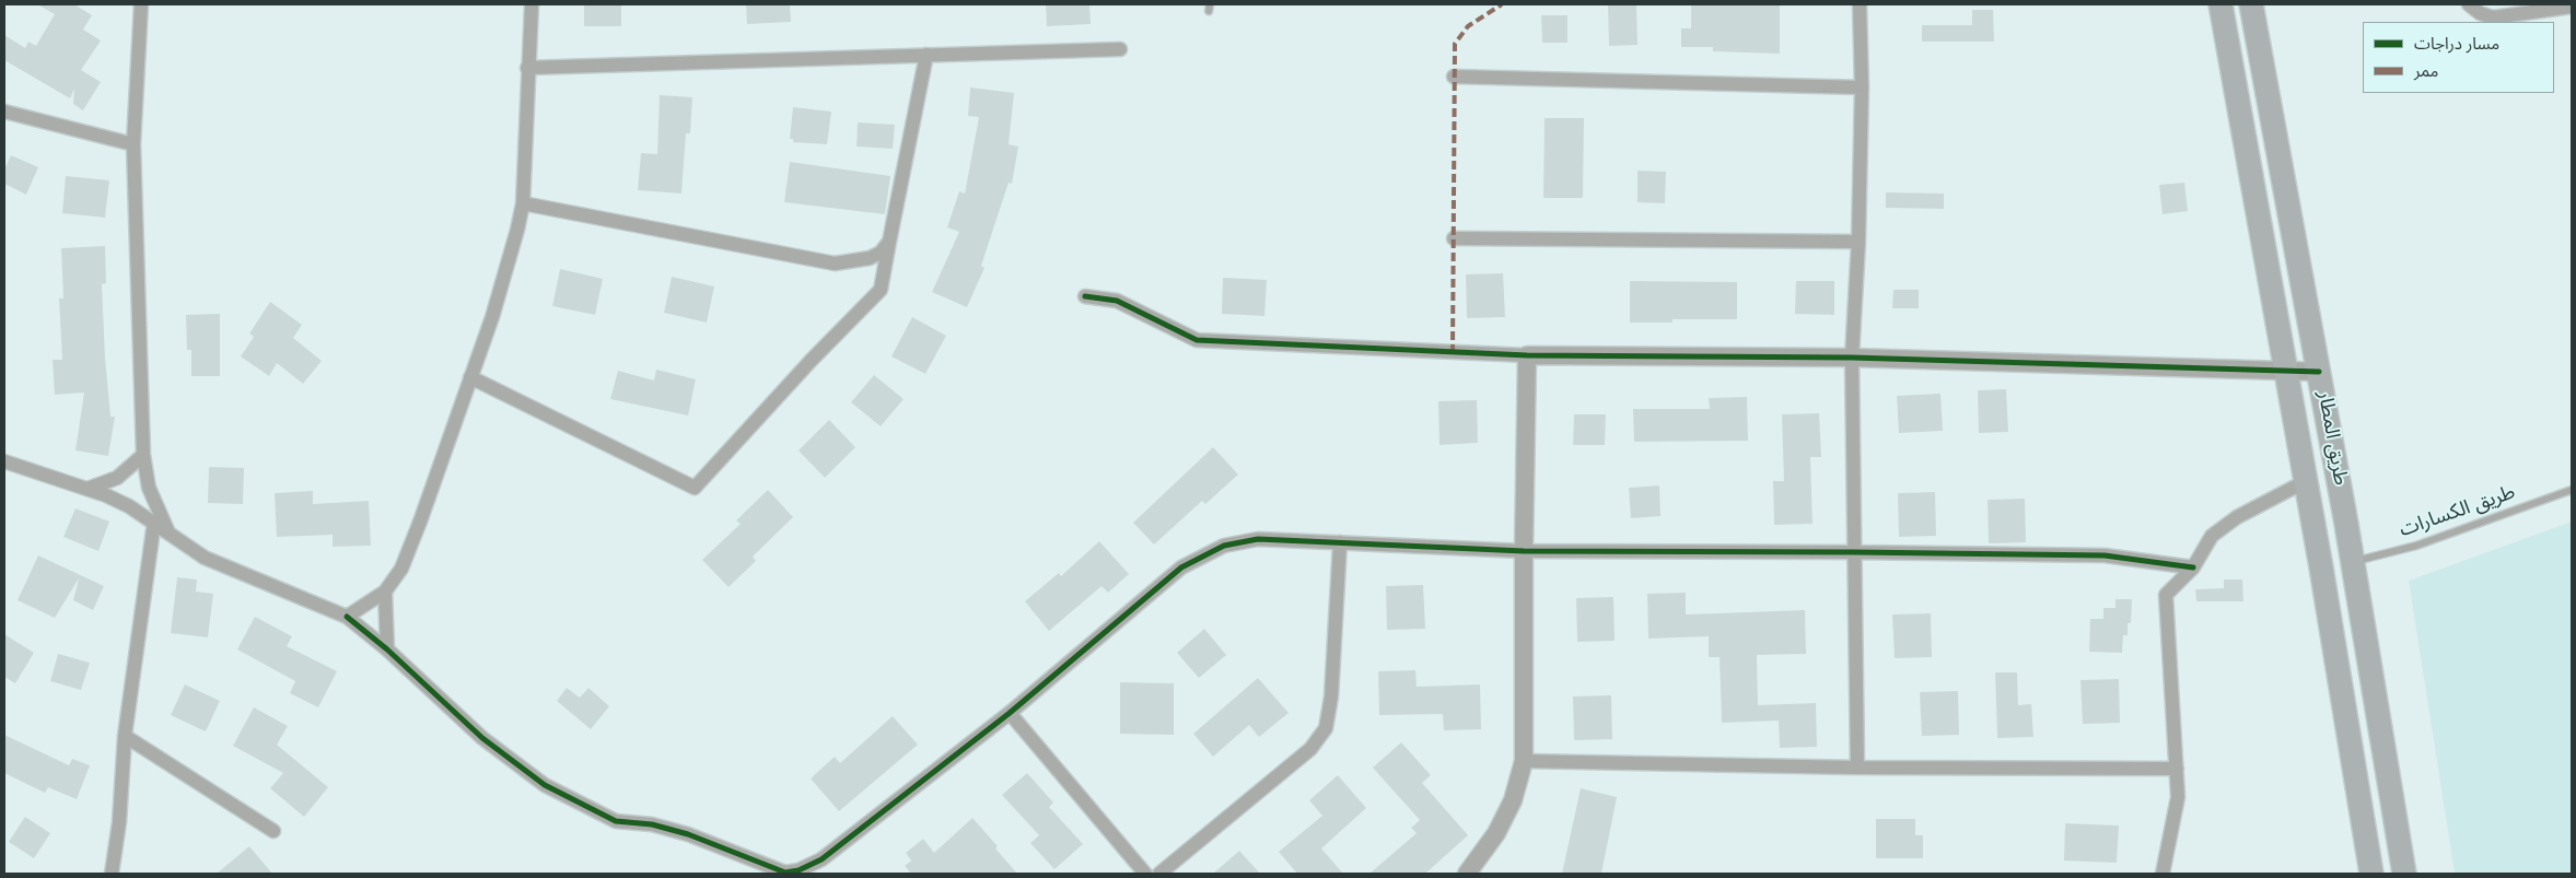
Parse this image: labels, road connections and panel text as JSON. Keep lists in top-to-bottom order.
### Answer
{
  "streets": {
    "highway": ["طريق المطار"],
    "lane": ["طريق الكسارات"]
  },
  "crossings": [
    ["طريق المطار", "طريق الكسارات"]
  ],
  "legend": ["مسار دراجات", "ممر"]
}
